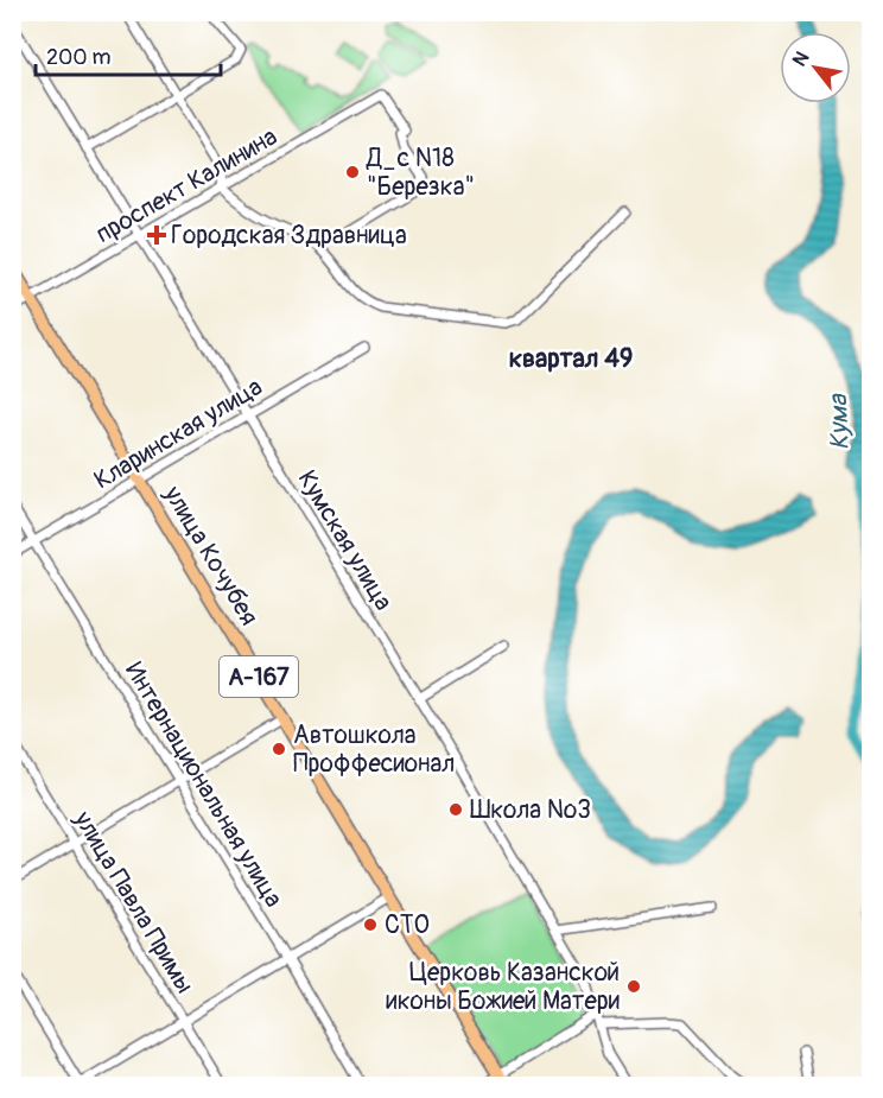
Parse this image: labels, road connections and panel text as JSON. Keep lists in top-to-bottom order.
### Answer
{
  "streets": {
    "main road": ["улица Кочубея", "А-167"],
    "street": [
      "проспект Калинина",
      "Кларинская улица",
      "Кумская улица",
      "Интернациональная улица",
      "улица Павла Примы"
    ]
  },
  "crossings": [
    ["проспект Калинина", "Кумская улица"],
    ["проспект Калинина", "улица Кочубея"],
    ["Кларинская улица", "Кумская улица"],
    ["Кларинская улица", "улица Кочубея"],
    ["Кларинская улица", "Интернациональная улица"]
  ],
  "districts": ["квартал 49"],
  "water": ["Кума"],
  "places": {
    "other": [
      "Д_с N18 \"Березка\"",
      "Автошкола Проффесионал",
      "Школа №3",
      "СТО",
      "Церковь Казанской иконы Божией Матери"
    ],
    "health": ["Городская Здравница"]
  },
  "scale_bar": "200 m",
  "north": "top left"
}
